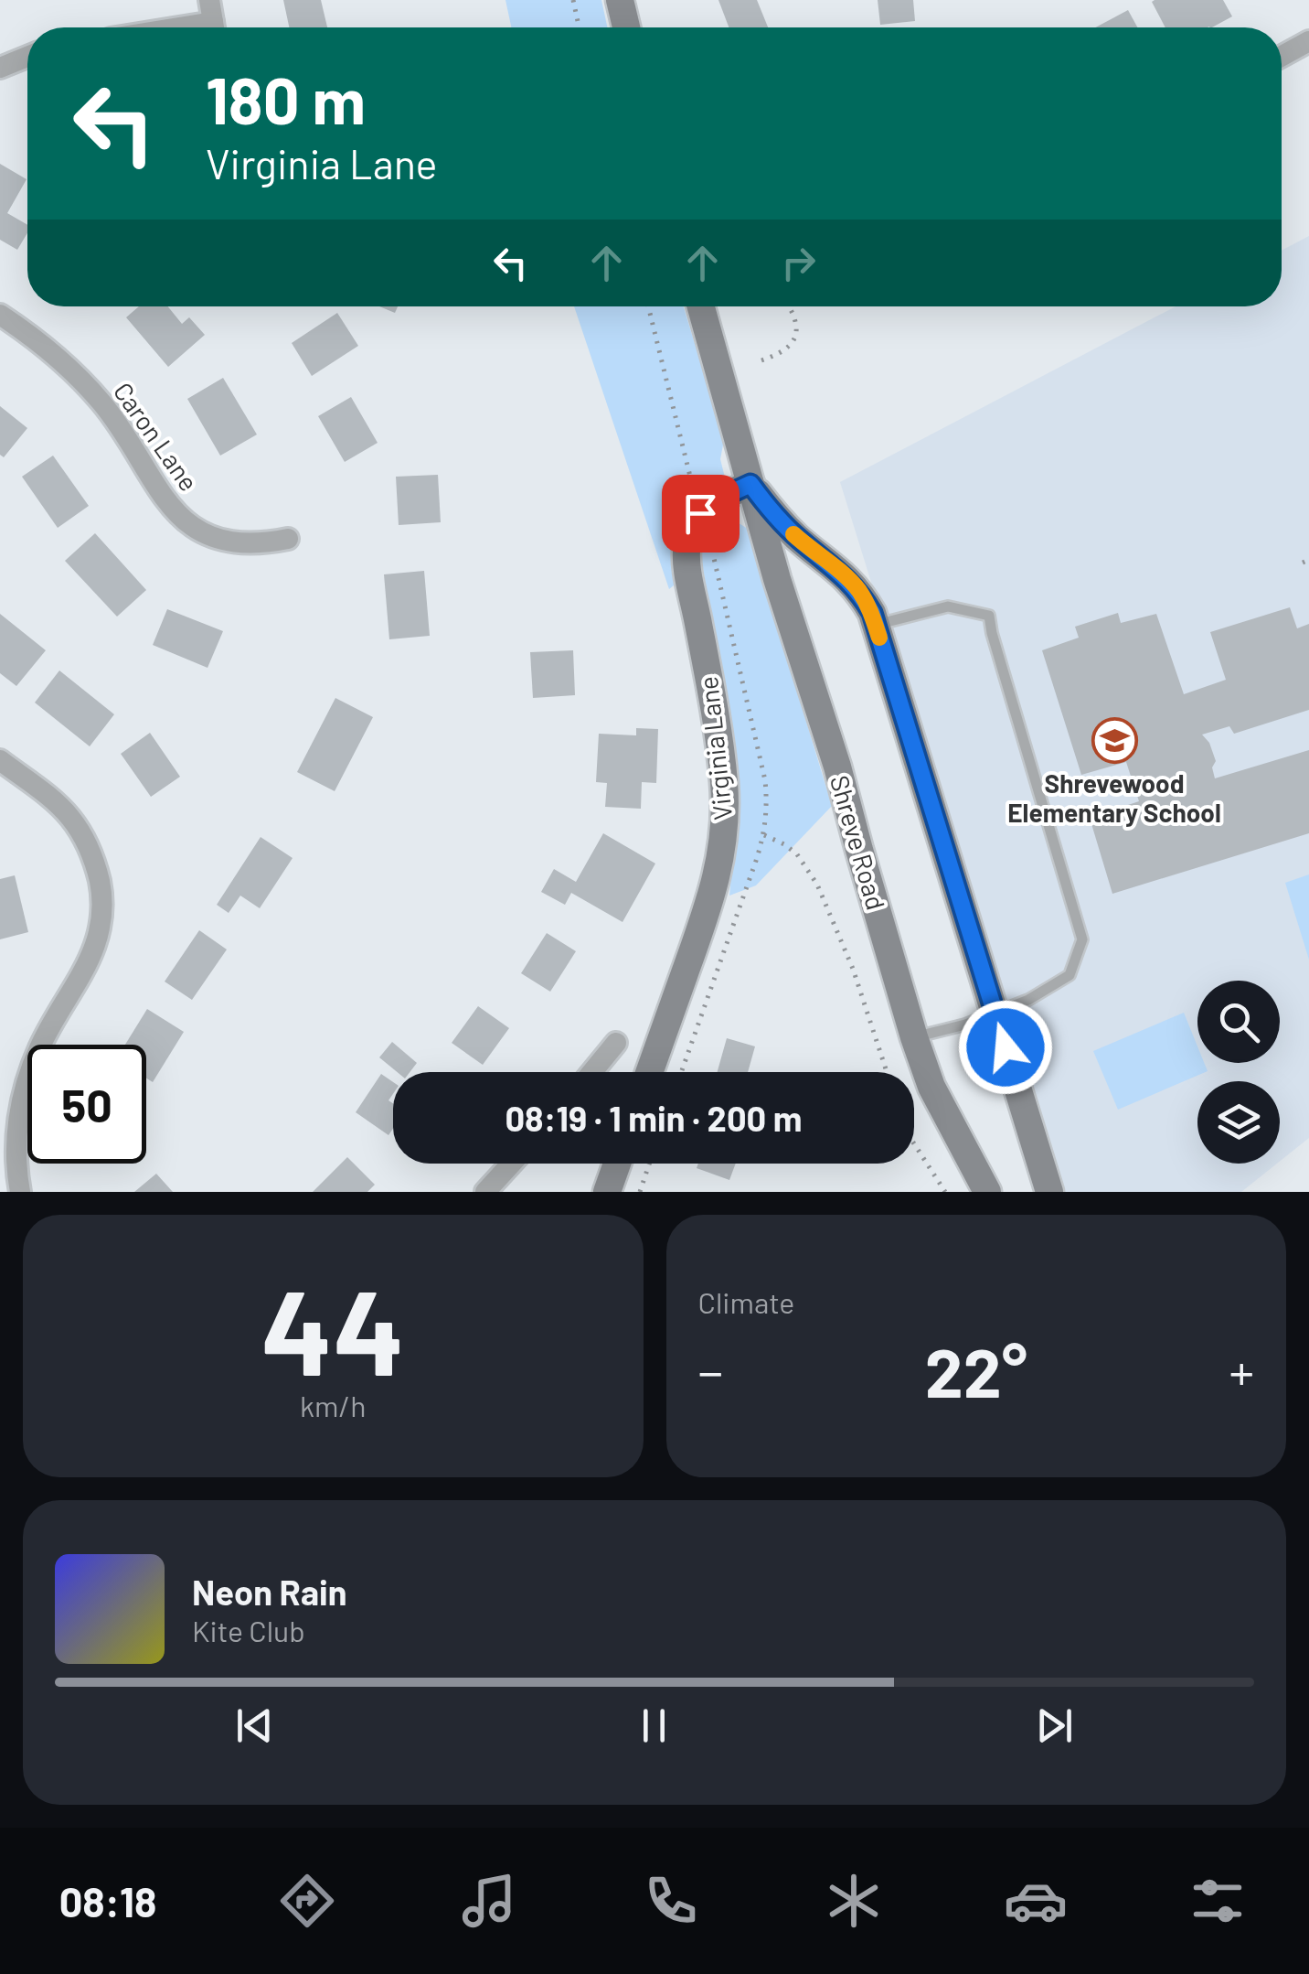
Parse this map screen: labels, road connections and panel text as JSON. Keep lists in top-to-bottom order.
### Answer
{
  "streets": {
    "main road": ["Virginia Lane", "Shreve Road"],
    "street": ["Caron Lane"]
  },
  "crossings": [
    ["Virginia Lane", "Shreve Road"]
  ],
  "places": {
    "school or university": ["Shrevewood Elementary School"]
  },
  "page": {
    "turn": ["180 m", "Virginia Lane"],
    "limit": "50",
    "trip": "08:19 · 1 min · 200 m",
    "tile": [
      ["44", "km/h"],
      "Climate"
    ],
    "heat": ["−", "22°", "+"],
    "song": ["Neon Rain", "Kite Club"],
    "tabs": "08:18"
  }
}
